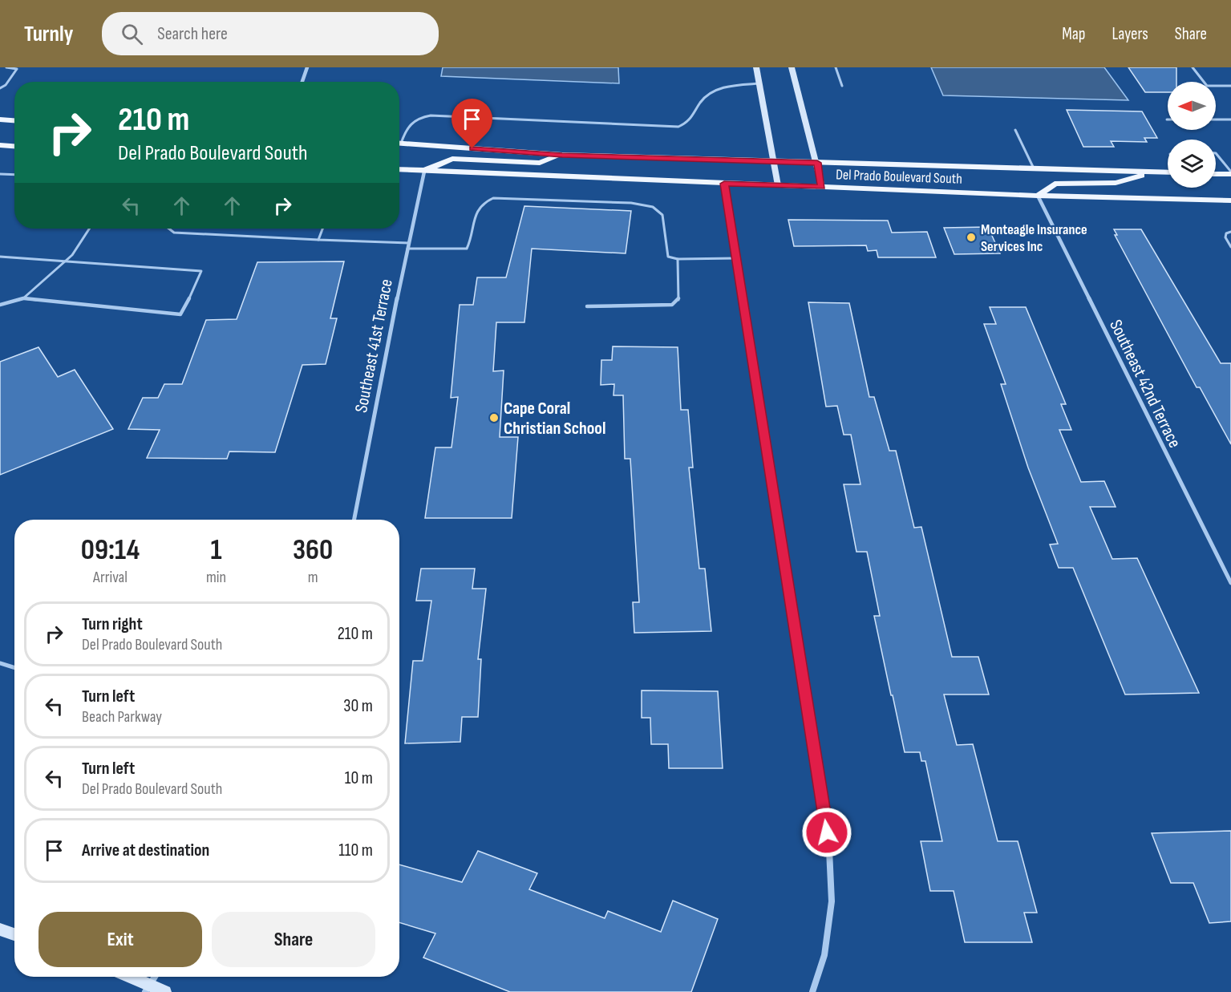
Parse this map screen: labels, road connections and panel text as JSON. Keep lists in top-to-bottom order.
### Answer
{
  "streets": {
    "main road": ["Del Prado Boulevard South"],
    "street": ["Southeast 41st Terrace", "Southeast 42nd Terrace"]
  },
  "crossings": [
    ["Del Prado Boulevard South", "Southeast 41st Terrace"],
    ["Del Prado Boulevard South", "Southeast 42nd Terrace"]
  ],
  "places": ["Monteagle Insurance Services Inc", "Cape Coral Christian School"],
  "north": "left",
  "page": {
    "header": "Turnly",
    "search": "Search here",
    "nav": ["Map", "Layers", "Share"],
    "turn": ["210 m", "Del Prado Boulevard South"],
    "eta": [
      "09:14",
      "Arrival",
      "1",
      "min",
      "360",
      "m"
    ],
    "list": [
      {
        "name": "Turn right",
        "note": "Del Prado Boulevard South",
        "value": "210 m"
      },
      {
        "name": "Turn left",
        "note": "Beach Parkway",
        "value": "30 m"
      },
      {
        "name": "Turn left",
        "note": "Del Prado Boulevard South",
        "value": "10 m"
      },
      {
        "name": "Arrive at destination",
        "value": "110 m"
      }
    ],
    "buttons": ["Exit", "Share"]
  }
}
